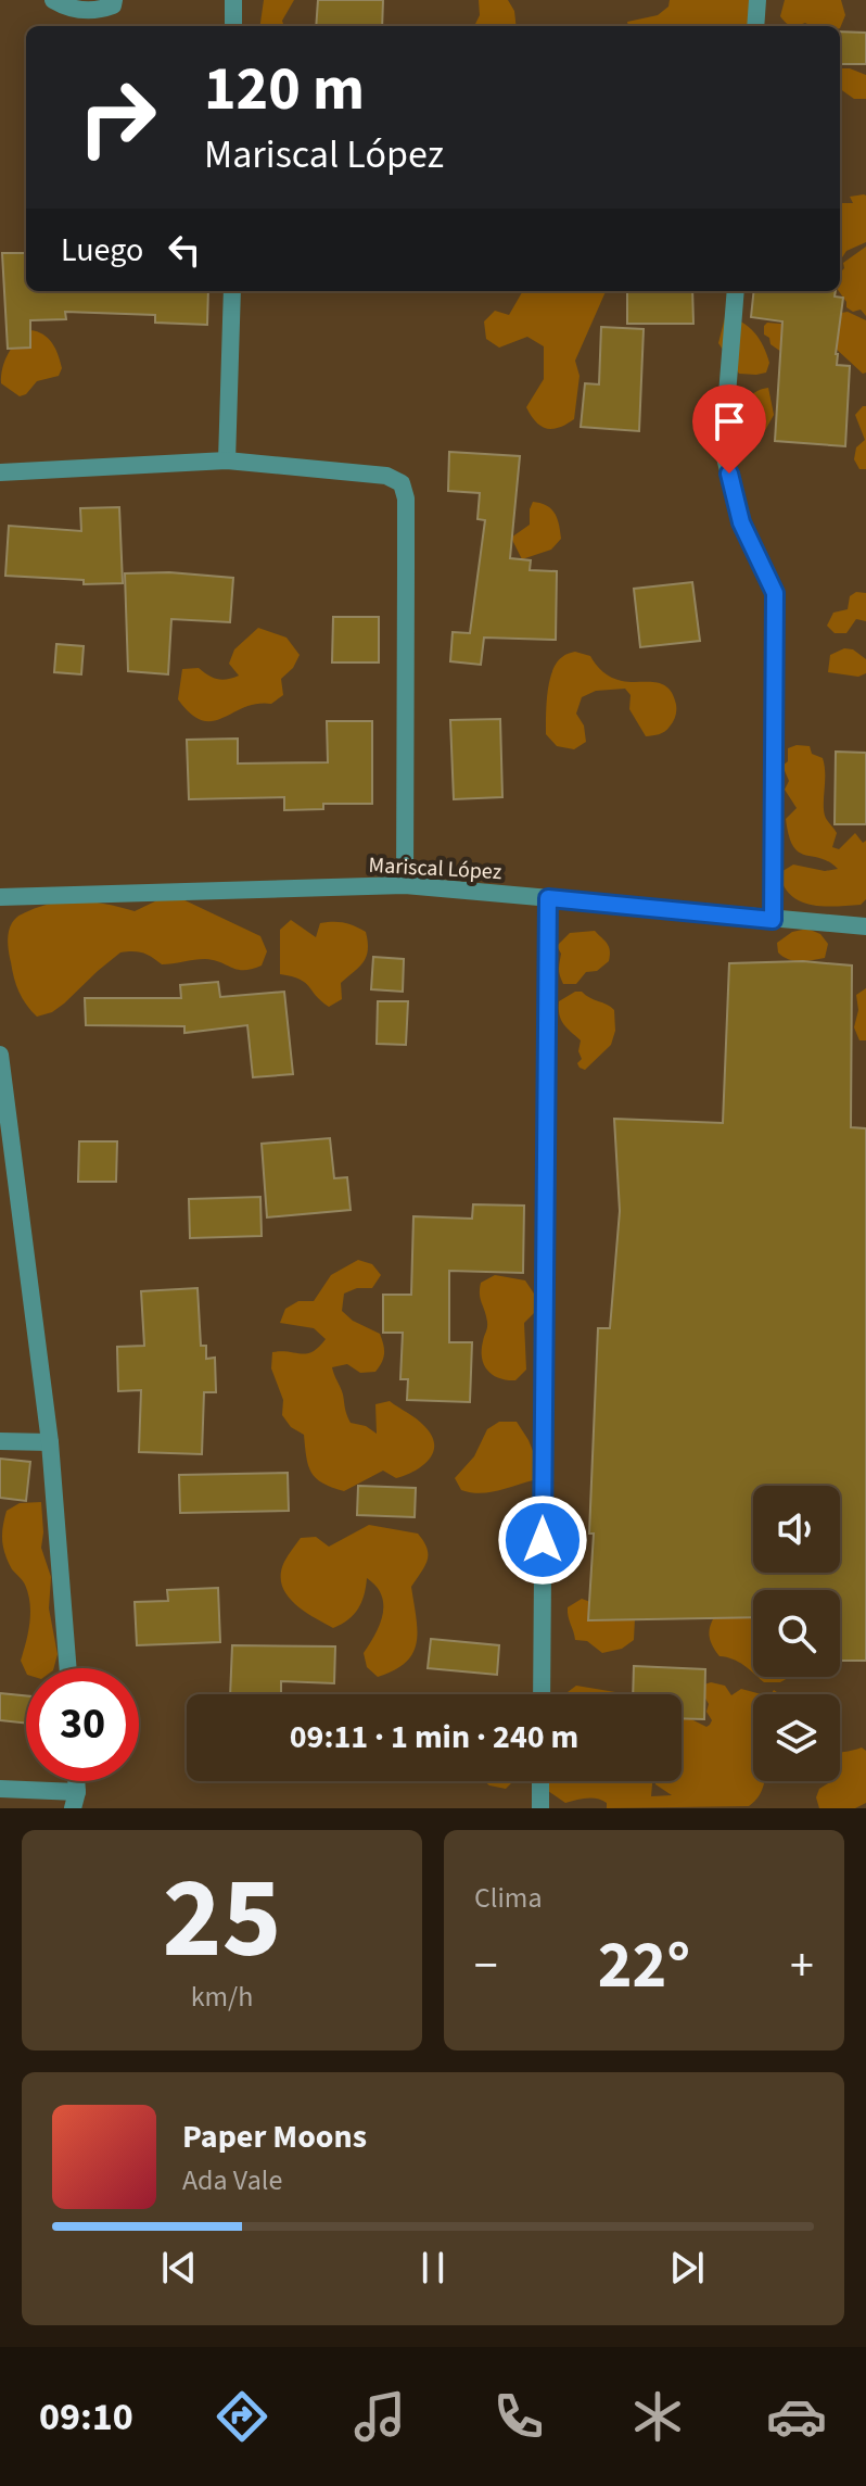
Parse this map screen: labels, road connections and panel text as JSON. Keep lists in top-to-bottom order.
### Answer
{
  "streets": {
    "street": ["Mariscal López"]
  },
  "page": {
    "turn": ["120 m", "Mariscal López"],
    "then": "Luego",
    "limit": "30",
    "trip": "09:11 · 1 min · 240 m",
    "tile": [
      ["25", "km/h"],
      "Clima"
    ],
    "heat": ["−", "22°", "+"],
    "song": ["Paper Moons", "Ada Vale"],
    "tabs": "09:10"
  }
}
